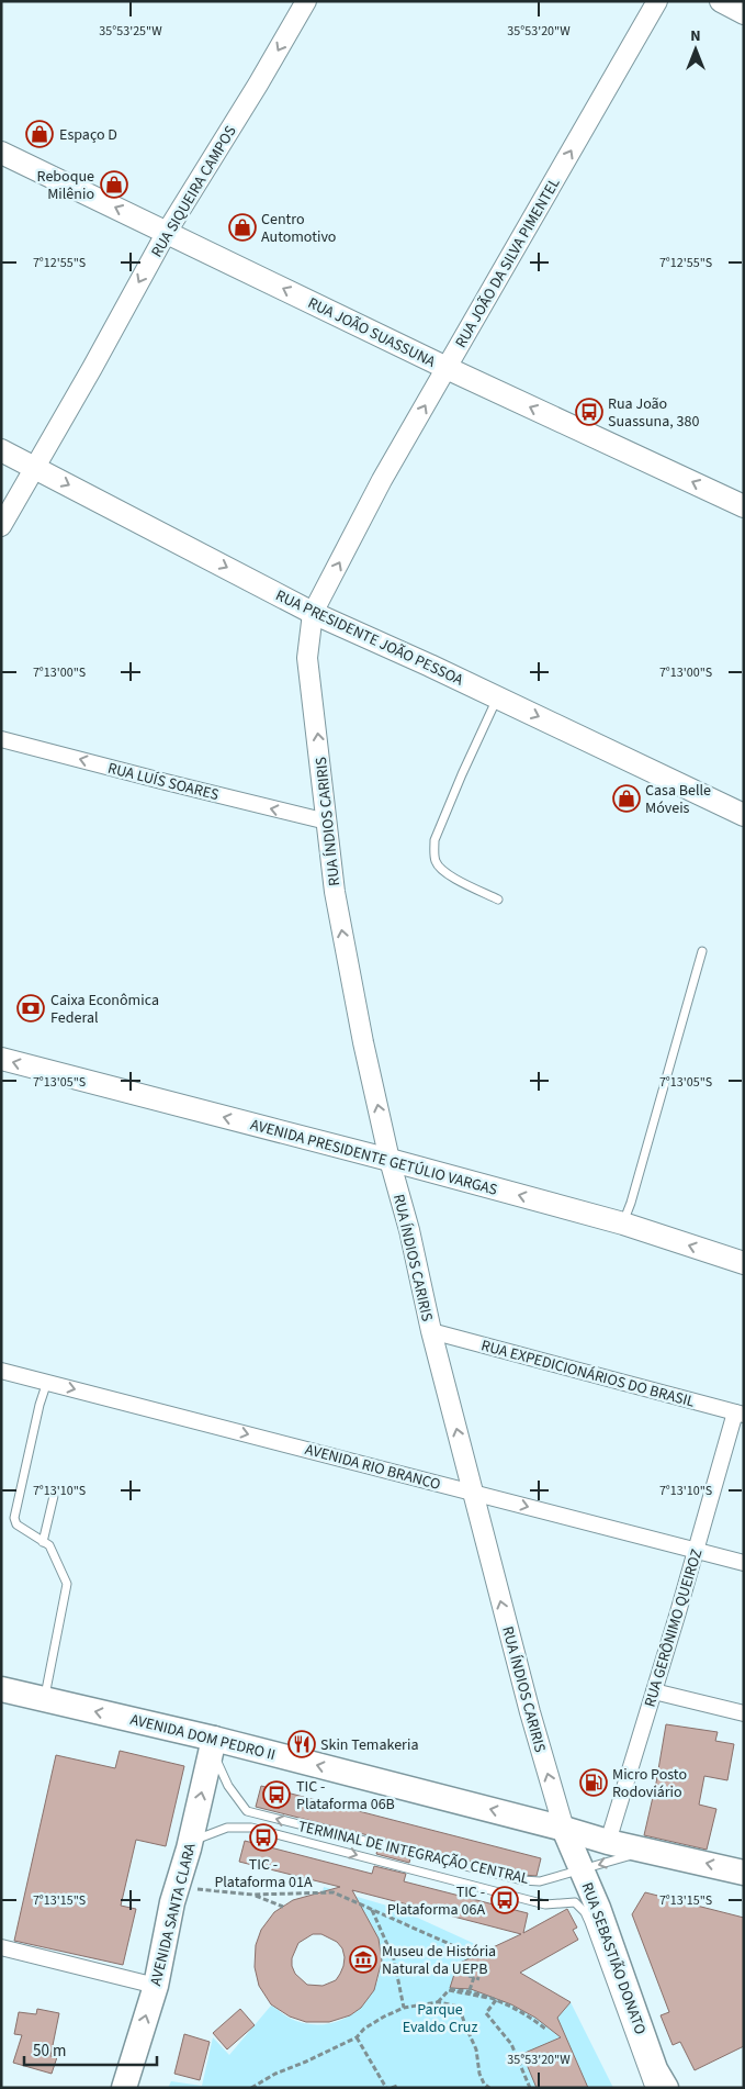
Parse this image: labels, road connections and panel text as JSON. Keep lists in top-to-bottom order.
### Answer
{
  "streets": {
    "main road": [
      "RUA JOÃO SUASSUNA",
      "RUA PRESIDENTE JOÃO PESSOA",
      "AVENIDA PRESIDENTE GETÚLIO VARGAS",
      "AVENIDA DOM PEDRO II",
      "AVENIDA SANTA CLARA",
      "RUA SEBASTIÃO DONATO"
    ],
    "street": [
      "RUA SIQUEIRA CAMPOS",
      "RUA JOÃO DA SILVA PIMENTEL",
      "RUA LUÍS SOARES",
      "RUA ÍNDIOS CARIRIS",
      "RUA EXPEDICIONÁRIOS DO BRASIL",
      "AVENIDA RIO BRANCO",
      "RUA GERÔNIMO QUEIROZ"
    ],
    "lane": ["TERMINAL DE INTEGRAÇÃO CENTRAL"]
  },
  "crossings": [
    ["RUA SIQUEIRA CAMPOS", "RUA JOÃO SUASSUNA"],
    ["RUA SIQUEIRA CAMPOS", "RUA PRESIDENTE JOÃO PESSOA"],
    ["RUA JOÃO DA SILVA PIMENTEL", "RUA JOÃO SUASSUNA"],
    ["RUA JOÃO DA SILVA PIMENTEL", "RUA PRESIDENTE JOÃO PESSOA"],
    ["RUA JOÃO DA SILVA PIMENTEL", "RUA ÍNDIOS CARIRIS"],
    ["RUA PRESIDENTE JOÃO PESSOA", "RUA ÍNDIOS CARIRIS"],
    ["RUA LUÍS SOARES", "RUA ÍNDIOS CARIRIS"],
    ["RUA ÍNDIOS CARIRIS", "AVENIDA PRESIDENTE GETÚLIO VARGAS"],
    ["RUA ÍNDIOS CARIRIS", "RUA EXPEDICIONÁRIOS DO BRASIL"],
    ["RUA ÍNDIOS CARIRIS", "AVENIDA RIO BRANCO"],
    ["RUA ÍNDIOS CARIRIS", "AVENIDA DOM PEDRO II"],
    ["RUA ÍNDIOS CARIRIS", "RUA SEBASTIÃO DONATO"],
    ["RUA EXPEDICIONÁRIOS DO BRASIL", "RUA GERÔNIMO QUEIROZ"],
    ["AVENIDA RIO BRANCO", "RUA GERÔNIMO QUEIROZ"],
    ["RUA GERÔNIMO QUEIROZ", "AVENIDA DOM PEDRO II"],
    ["AVENIDA DOM PEDRO II", "TERMINAL DE INTEGRAÇÃO CENTRAL"],
    ["AVENIDA DOM PEDRO II", "AVENIDA SANTA CLARA"],
    ["AVENIDA DOM PEDRO II", "RUA SEBASTIÃO DONATO"],
    ["TERMINAL DE INTEGRAÇÃO CENTRAL", "AVENIDA SANTA CLARA"],
    ["TERMINAL DE INTEGRAÇÃO CENTRAL", "RUA SEBASTIÃO DONATO"]
  ],
  "one_way": [
    "RUA SIQUEIRA CAMPOS",
    "RUA JOÃO DA SILVA PIMENTEL",
    "RUA JOÃO SUASSUNA",
    "RUA PRESIDENTE JOÃO PESSOA",
    "RUA LUÍS SOARES",
    "RUA ÍNDIOS CARIRIS",
    "AVENIDA PRESIDENTE GETÚLIO VARGAS",
    "AVENIDA RIO BRANCO",
    "AVENIDA DOM PEDRO II",
    "AVENIDA SANTA CLARA"
  ],
  "parks": ["Parque Evaldo Cruz"],
  "places": {
    "shop": [
      "Espaço D",
      "Reboque Milênio",
      "Centro Automotivo",
      "Casa Belle Móveis"
    ],
    "bus stop": [
      "Rua João Suassuna, 380",
      "TIC - Plataforma 06B",
      "TIC - Plataforma 01A",
      "TIC - Plataforma 06A"
    ],
    "bank": ["Caixa Econômica Federal"],
    "restaurant": ["Skin Temakeria"],
    "fuel station": ["Micro Posto Rodoviário"],
    "museum": ["Museu de História Natural da UEPB"]
  },
  "scale_bar": "50 m",
  "north": "top",
  "coordinates": [
    "35°53'25\"W",
    "35°53'20\"W",
    "7°12'55\"S",
    "7°13'00\"S",
    "7°13'05\"S",
    "7°13'10\"S",
    "7°13'15\"S"
  ]
}
